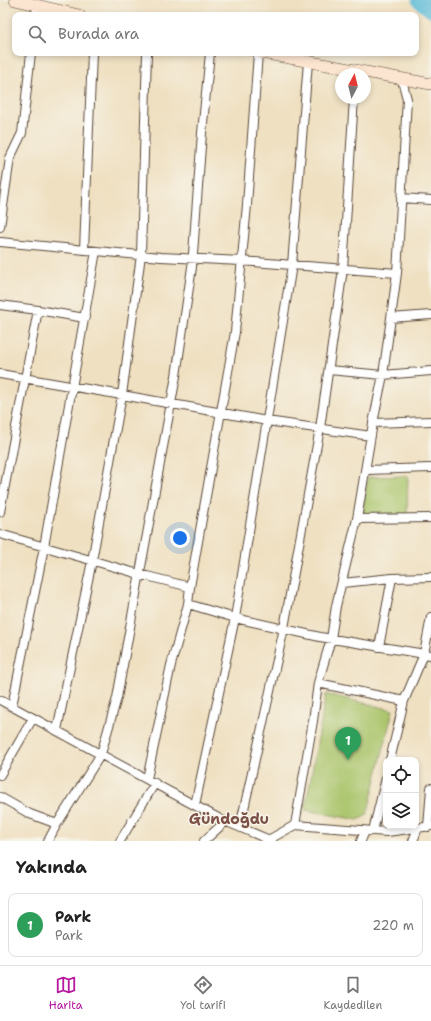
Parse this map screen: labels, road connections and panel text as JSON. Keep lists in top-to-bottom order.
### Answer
{
  "districts": ["Gündoğdu"],
  "north": "top",
  "page": {
    "search": "Burada ara",
    "pins": "1",
    "heading": "Yakında",
    "list": [
      {
        "mark": "1",
        "name": "Park",
        "note": "Park",
        "value": "220 m"
      }
    ],
    "nav": ["Harita", "Yol tarifi", "Kaydedilen"]
  }
}
